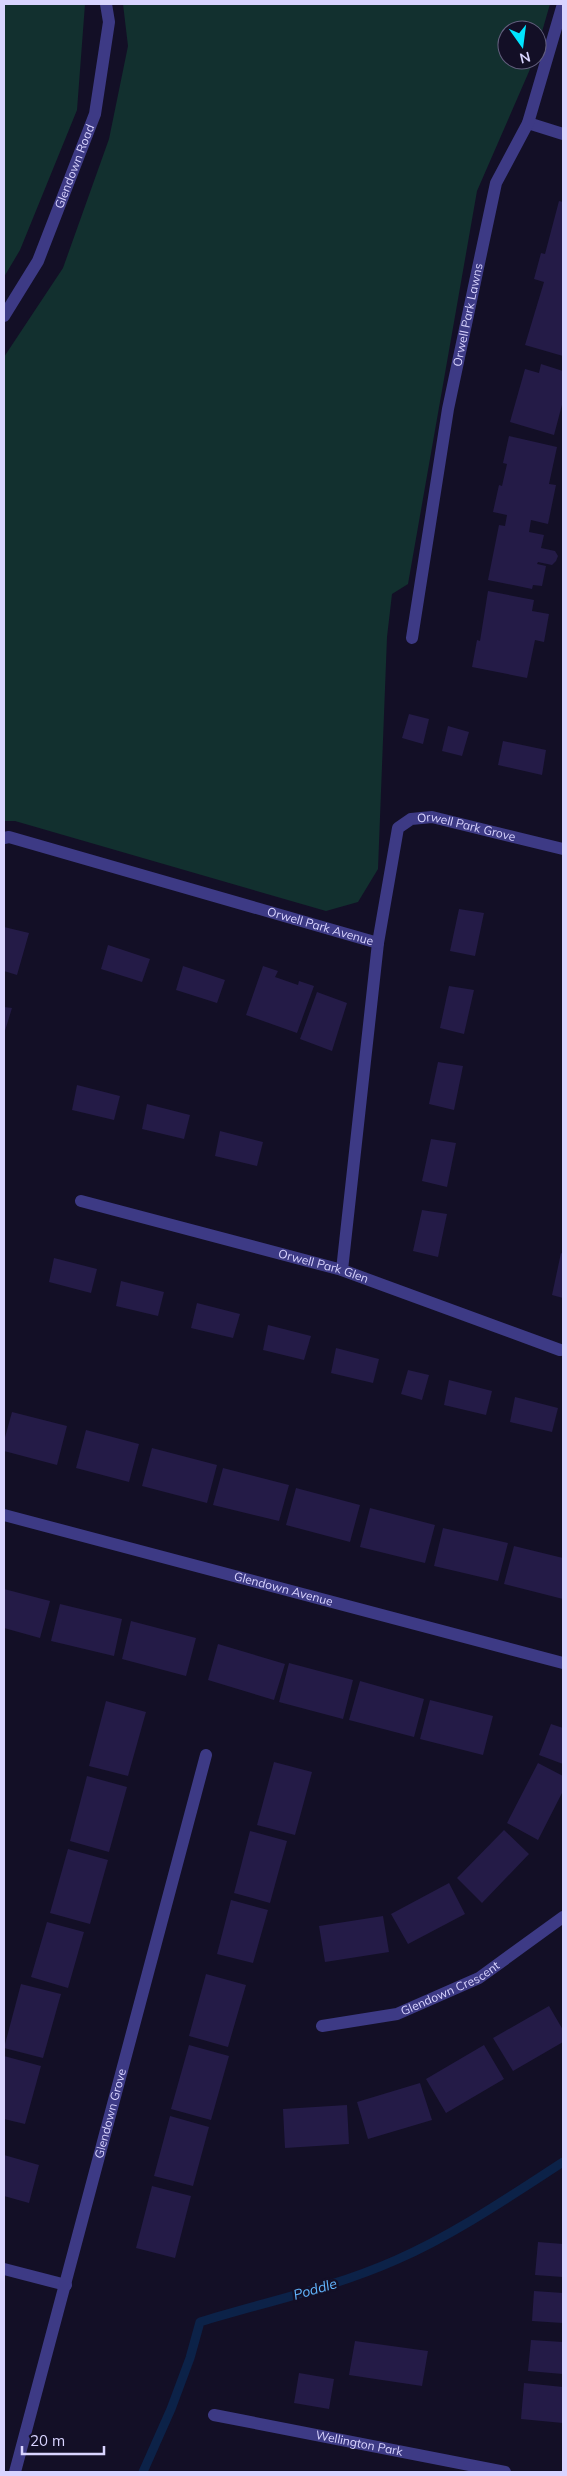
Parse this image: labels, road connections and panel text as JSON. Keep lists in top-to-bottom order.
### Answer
{
  "streets": {
    "street": [
      "Glendown Road",
      "Orwell Park Lawns",
      "Orwell Park Grove",
      "Orwell Park Avenue",
      "Orwell Park Glen",
      "Glendown Avenue",
      "Glendown Crescent",
      "Glendown Grove",
      "Wellington Park"
    ]
  },
  "crossings": [
    ["Orwell Park Grove", "Orwell Park Avenue"],
    ["Orwell Park Avenue", "Orwell Park Glen"]
  ],
  "water": ["Poddle"],
  "scale_bar": "20 m",
  "north": "bottom"
}
